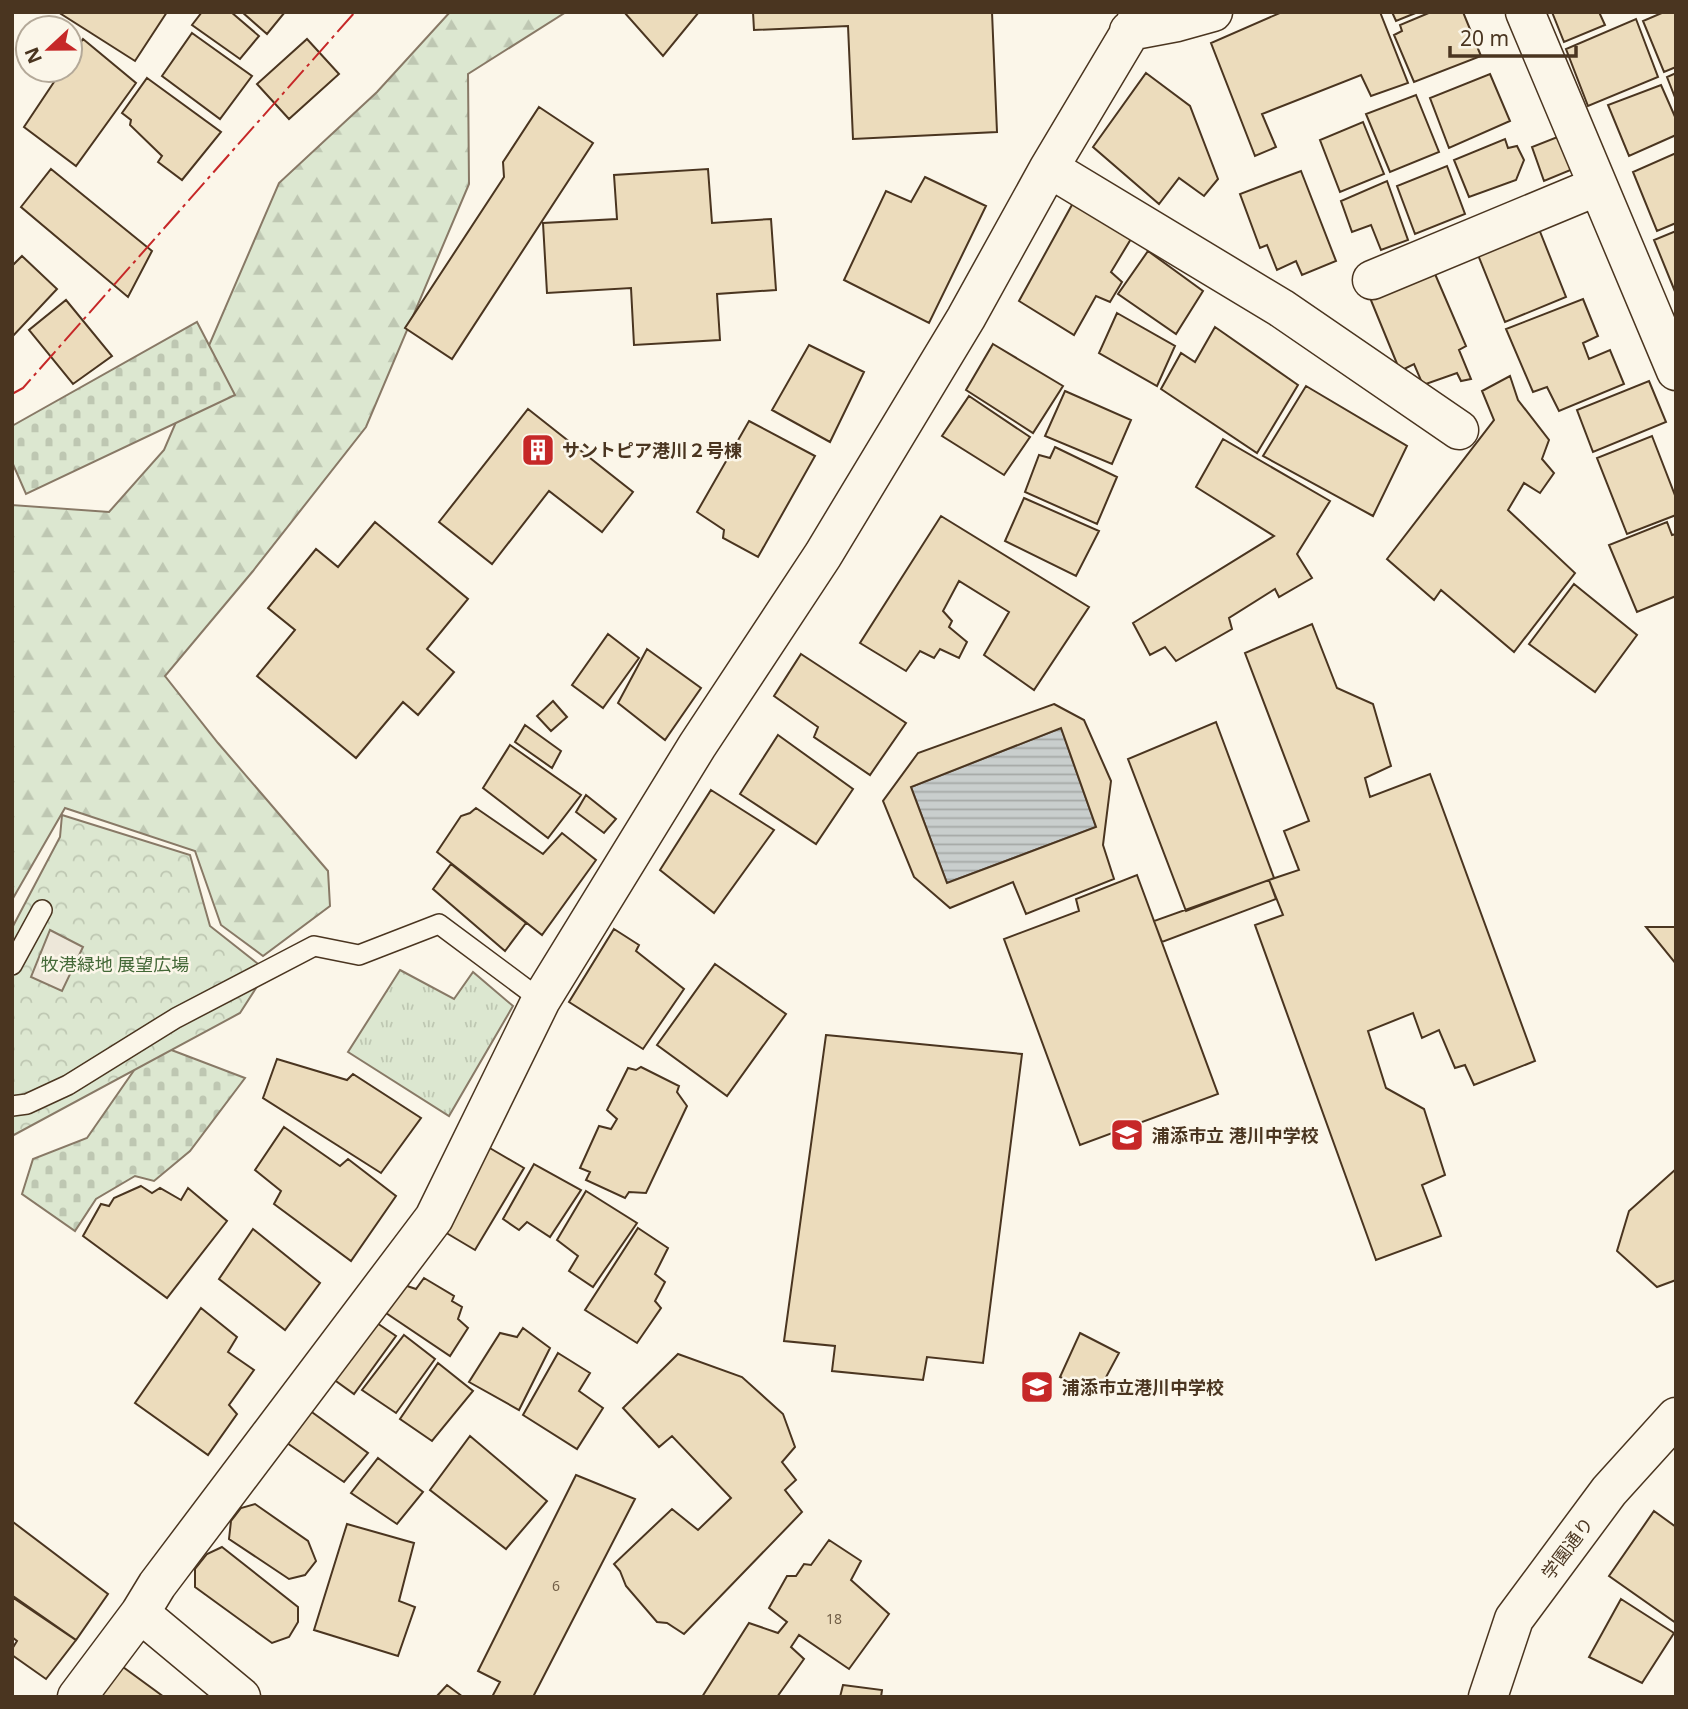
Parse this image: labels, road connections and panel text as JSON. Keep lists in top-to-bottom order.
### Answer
{
  "streets": {
    "street": ["学園通り"]
  },
  "parks": ["牧港緑地 展望広場"],
  "places": {
    "building": ["サントピア港川２号棟"],
    "school or university": ["浦添市立 港川中学校", "浦添市立港川中学校"]
  },
  "house_numbers": ["6", "18"],
  "scale_bar": "20 m",
  "north": "left"
}
